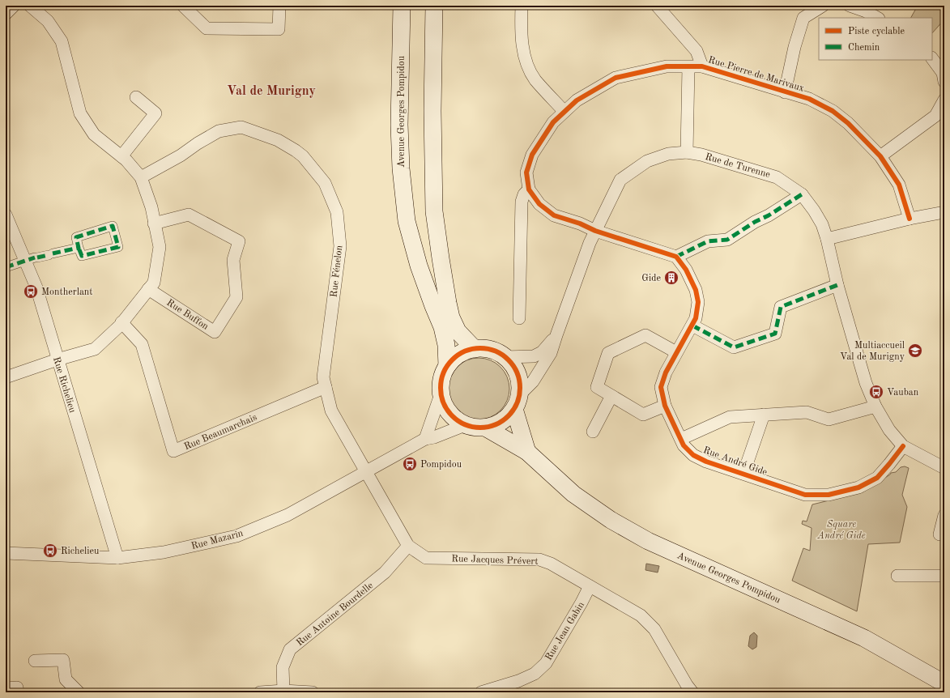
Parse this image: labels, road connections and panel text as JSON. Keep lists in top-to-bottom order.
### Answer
{
  "streets": {
    "main road": ["Avenue Georges Pompidou"],
    "street": [
      "Rue Pierre de Marivaux",
      "Rue de Turenne",
      "Rue Fénelon",
      "Rue Buffon",
      "Rue Richelieu",
      "Rue Beaumarchais",
      "Rue André Gide",
      "Rue Mazarin",
      "Rue Jacques Prévert",
      "Rue Antoine Bourdelle",
      "Rue Jean Gabin"
    ]
  },
  "crossings": [
    ["Rue Pierre de Marivaux", "Rue de Turenne"],
    ["Avenue Georges Pompidou", "Rue de Turenne"],
    ["Avenue Georges Pompidou", "Rue Mazarin"],
    ["Rue de Turenne", "Rue André Gide"],
    ["Rue de Turenne", "Rue Mazarin"],
    ["Rue Fénelon", "Rue Beaumarchais"],
    ["Rue Fénelon", "Rue Mazarin"],
    ["Rue Fénelon", "Rue Jacques Prévert"],
    ["Rue Richelieu", "Rue Mazarin"],
    ["Rue Mazarin", "Rue Jacques Prévert"],
    ["Rue Jacques Prévert", "Rue Antoine Bourdelle"],
    ["Rue Jacques Prévert", "Rue Jean Gabin"]
  ],
  "districts": ["Val de Murigny"],
  "parks": ["Square André Gide"],
  "places": {
    "building": ["Gide"],
    "bus stop": [
      "Montherlant",
      "Vauban",
      "Pompidou",
      "Richelieu"
    ],
    "school or university": ["Multiaccueil Val de Murigny"]
  },
  "legend": ["Piste cyclable", "Chemin"]
}
